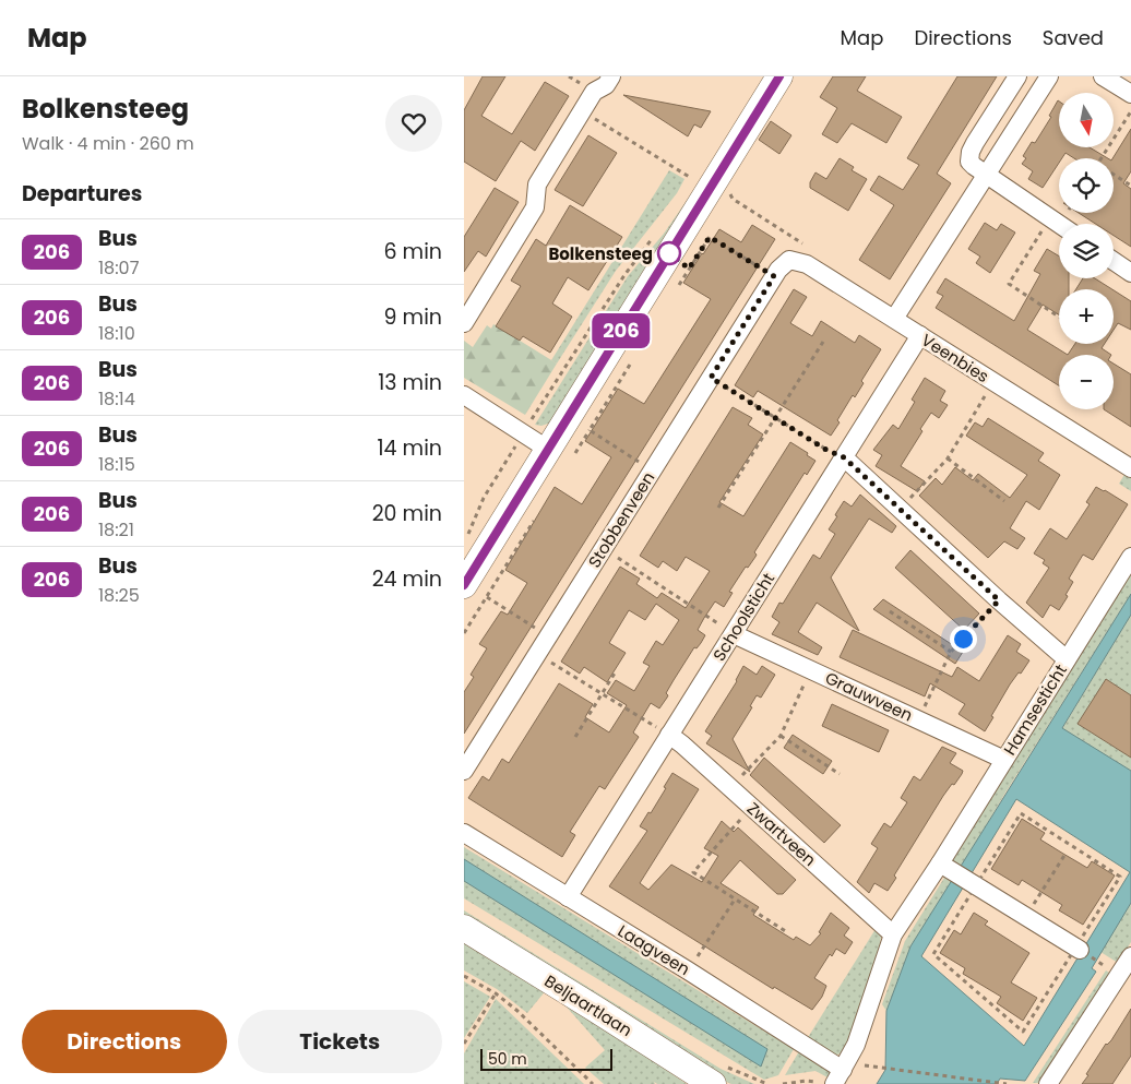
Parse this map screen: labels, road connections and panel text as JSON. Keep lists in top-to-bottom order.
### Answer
{
  "streets": {
    "street": [
      "Veenbies",
      "Stobbenveen",
      "Schoolsticht",
      "Grauwveen",
      "Hamsesticht",
      "Zwartveen",
      "Laagveen",
      "Beljaartlaan"
    ]
  },
  "crossings": [
    ["Veenbies", "Stobbenveen"],
    ["Veenbies", "Schoolsticht"],
    ["Schoolsticht", "Grauwveen"],
    ["Schoolsticht", "Zwartveen"],
    ["Schoolsticht", "Laagveen"],
    ["Grauwveen", "Hamsesticht"],
    ["Hamsesticht", "Zwartveen"],
    ["Hamsesticht", "Laagveen"]
  ],
  "places": ["Bolkensteeg"],
  "lines": ["bus line 206"],
  "scale_bar": "50 m",
  "north": "bottom",
  "page": {
    "header": "Map",
    "nav": ["Map", "Directions", "Saved"],
    "heading": [
      ["Bolkensteeg", "Walk · 4 min · 260 m"],
      "Departures"
    ],
    "on_map": "206",
    "map_buttons": ["+", "−"],
    "list": [
      {
        "mark": "206",
        "name": "Bus",
        "note": "18:07",
        "value": "6 min"
      },
      {
        "mark": "206",
        "name": "Bus",
        "note": "18:10",
        "value": "9 min"
      },
      {
        "mark": "206",
        "name": "Bus",
        "note": "18:14",
        "value": "13 min"
      },
      {
        "mark": "206",
        "name": "Bus",
        "note": "18:15",
        "value": "14 min"
      },
      {
        "mark": "206",
        "name": "Bus",
        "note": "18:21",
        "value": "20 min"
      },
      {
        "mark": "206",
        "name": "Bus",
        "note": "18:25",
        "value": "24 min"
      }
    ],
    "buttons": ["Directions", "Tickets"],
    "scale": "50 m"
  }
}
